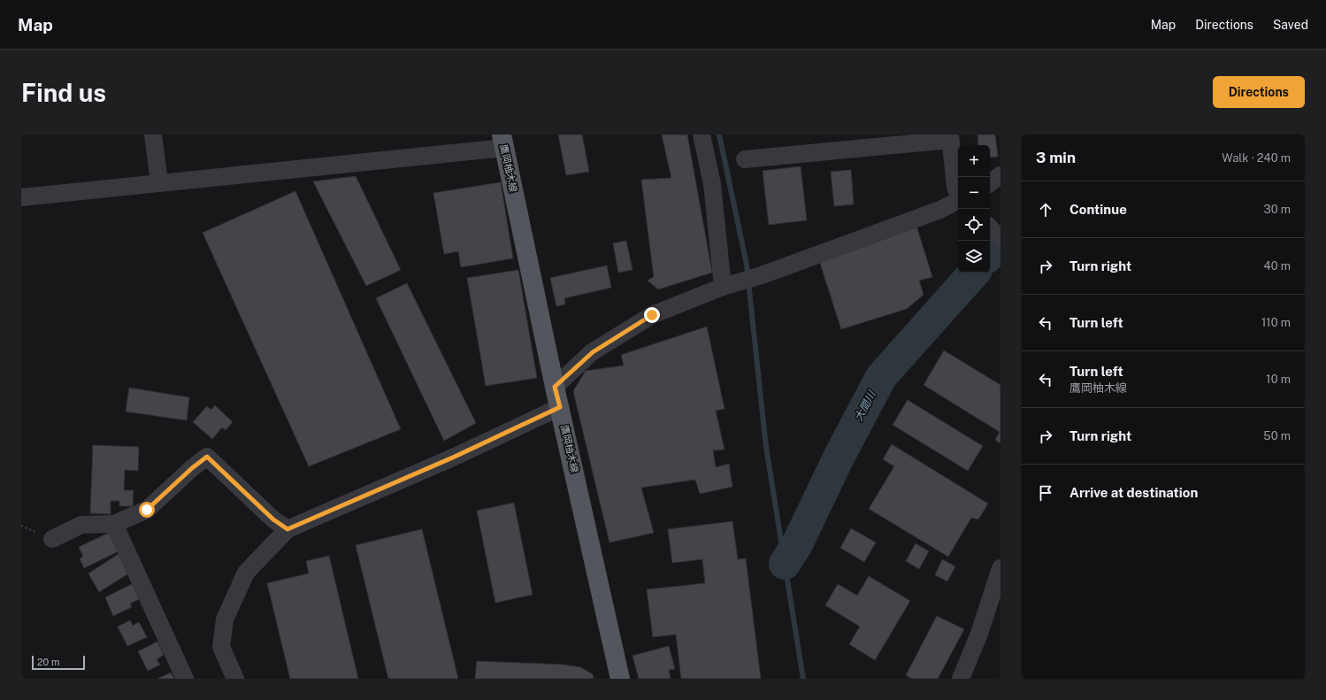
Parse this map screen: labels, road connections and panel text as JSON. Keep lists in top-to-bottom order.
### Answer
{
  "streets": {
    "main road": ["鷹岡柚木線"]
  },
  "water": ["大間川"],
  "scale_bar": "20 m",
  "page": {
    "header": "Map",
    "nav": ["Map", "Directions", "Saved"],
    "buttons": "Directions",
    "title": "Find us",
    "heading": ["3 min", "Walk · 240 m"],
    "map_buttons": ["+", "−"],
    "list": [
      ["Continue", "30 m"],
      ["Turn right", "40 m"],
      ["Turn left", "110 m"],
      ["Turn left", "鷹岡柚木線", "10 m"],
      ["Turn right", "50 m"],
      "Arrive at destination"
    ],
    "scale": "20 m"
  }
}
